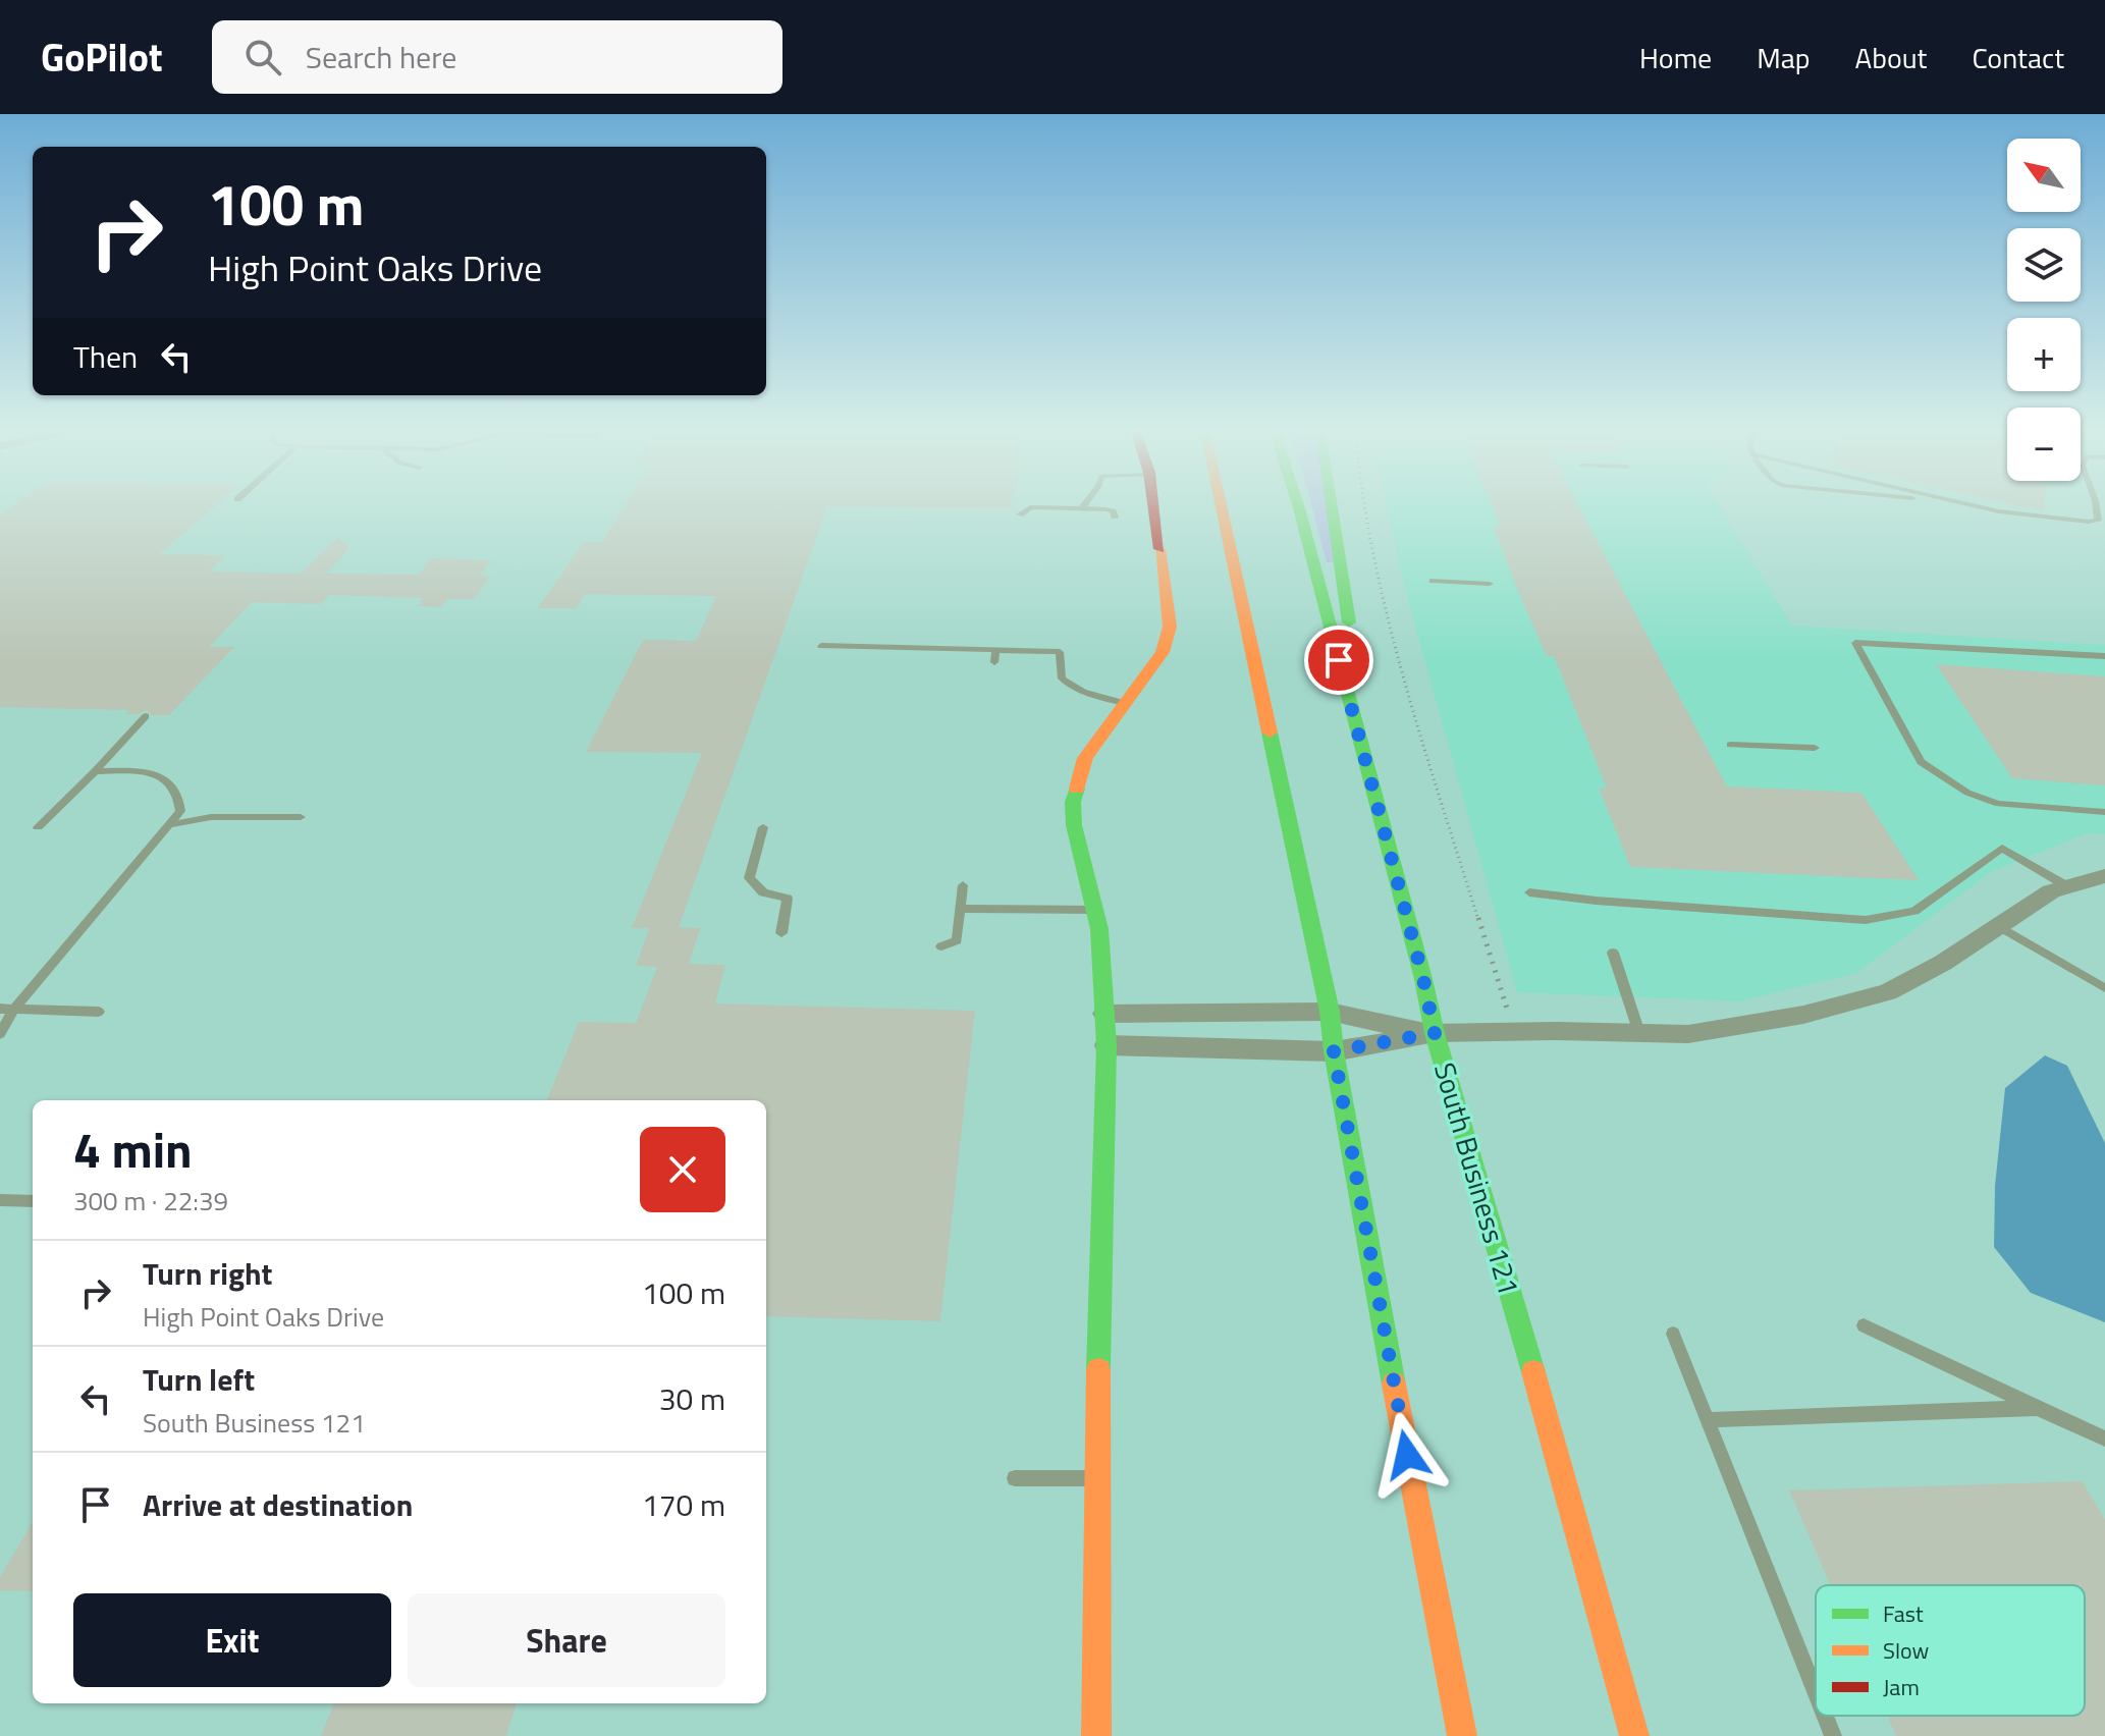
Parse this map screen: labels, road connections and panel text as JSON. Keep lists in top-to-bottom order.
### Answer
{
  "streets": {
    "main road": ["South Business 121"]
  },
  "legend": ["Fast", "Slow", "Jam"],
  "north": "top left",
  "page": {
    "header": "GoPilot",
    "search": "Search here",
    "nav": [
      "Home",
      "Map",
      "About",
      "Contact"
    ],
    "map_buttons": ["+", "−"],
    "turn": ["100 m", "High Point Oaks Drive"],
    "then": "Then",
    "heading": ["4 min", "300 m · 22:39"],
    "list": [
      {
        "name": "Turn right",
        "note": "High Point Oaks Drive",
        "value": "100 m"
      },
      {
        "name": "Turn left",
        "note": "South Business 121",
        "value": "30 m"
      },
      {
        "name": "Arrive at destination",
        "value": "170 m"
      }
    ],
    "buttons": ["Exit", "Share"]
  }
}
